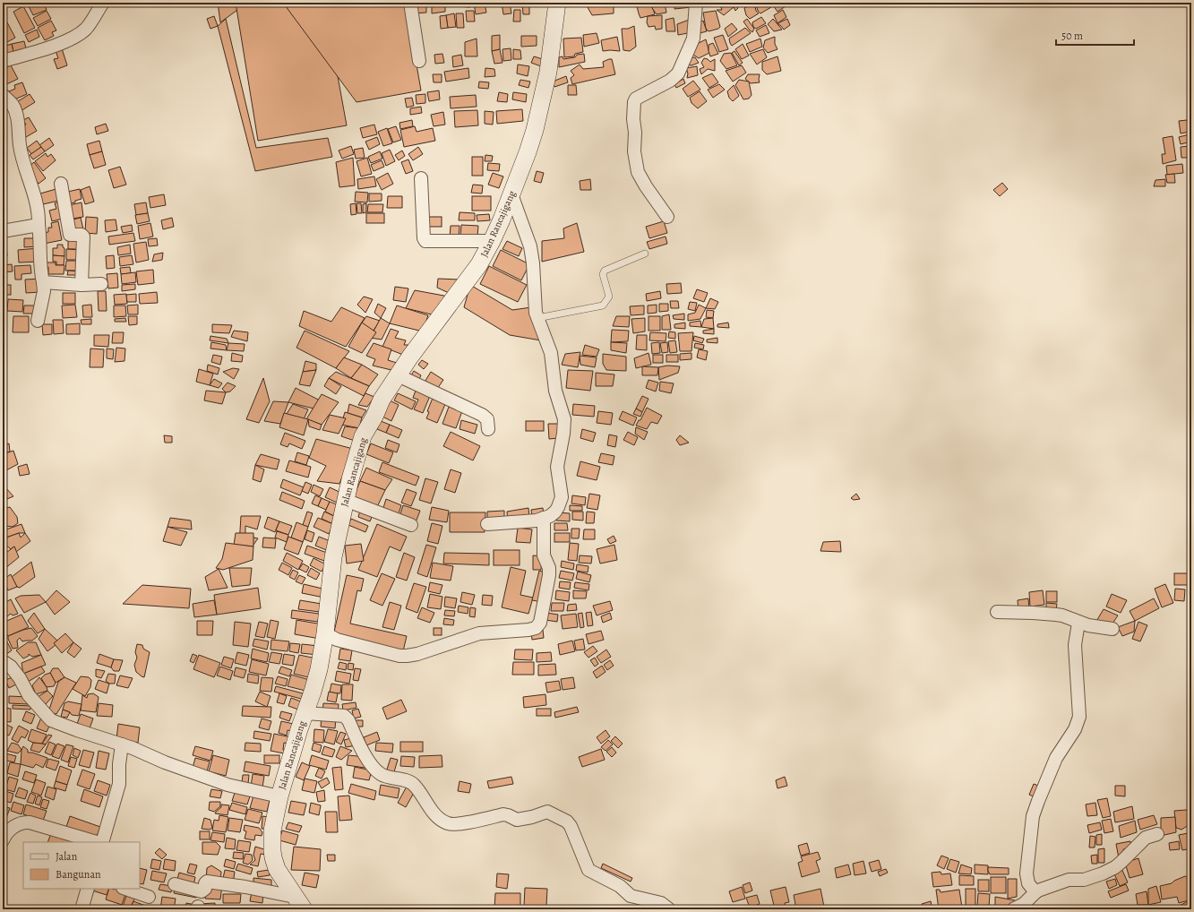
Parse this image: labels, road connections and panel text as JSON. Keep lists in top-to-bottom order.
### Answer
{
  "streets": {
    "main road": ["Jalan Rancajigang"]
  },
  "legend": ["Jalan", "Bangunan"],
  "scale_bar": "50 m"
}
